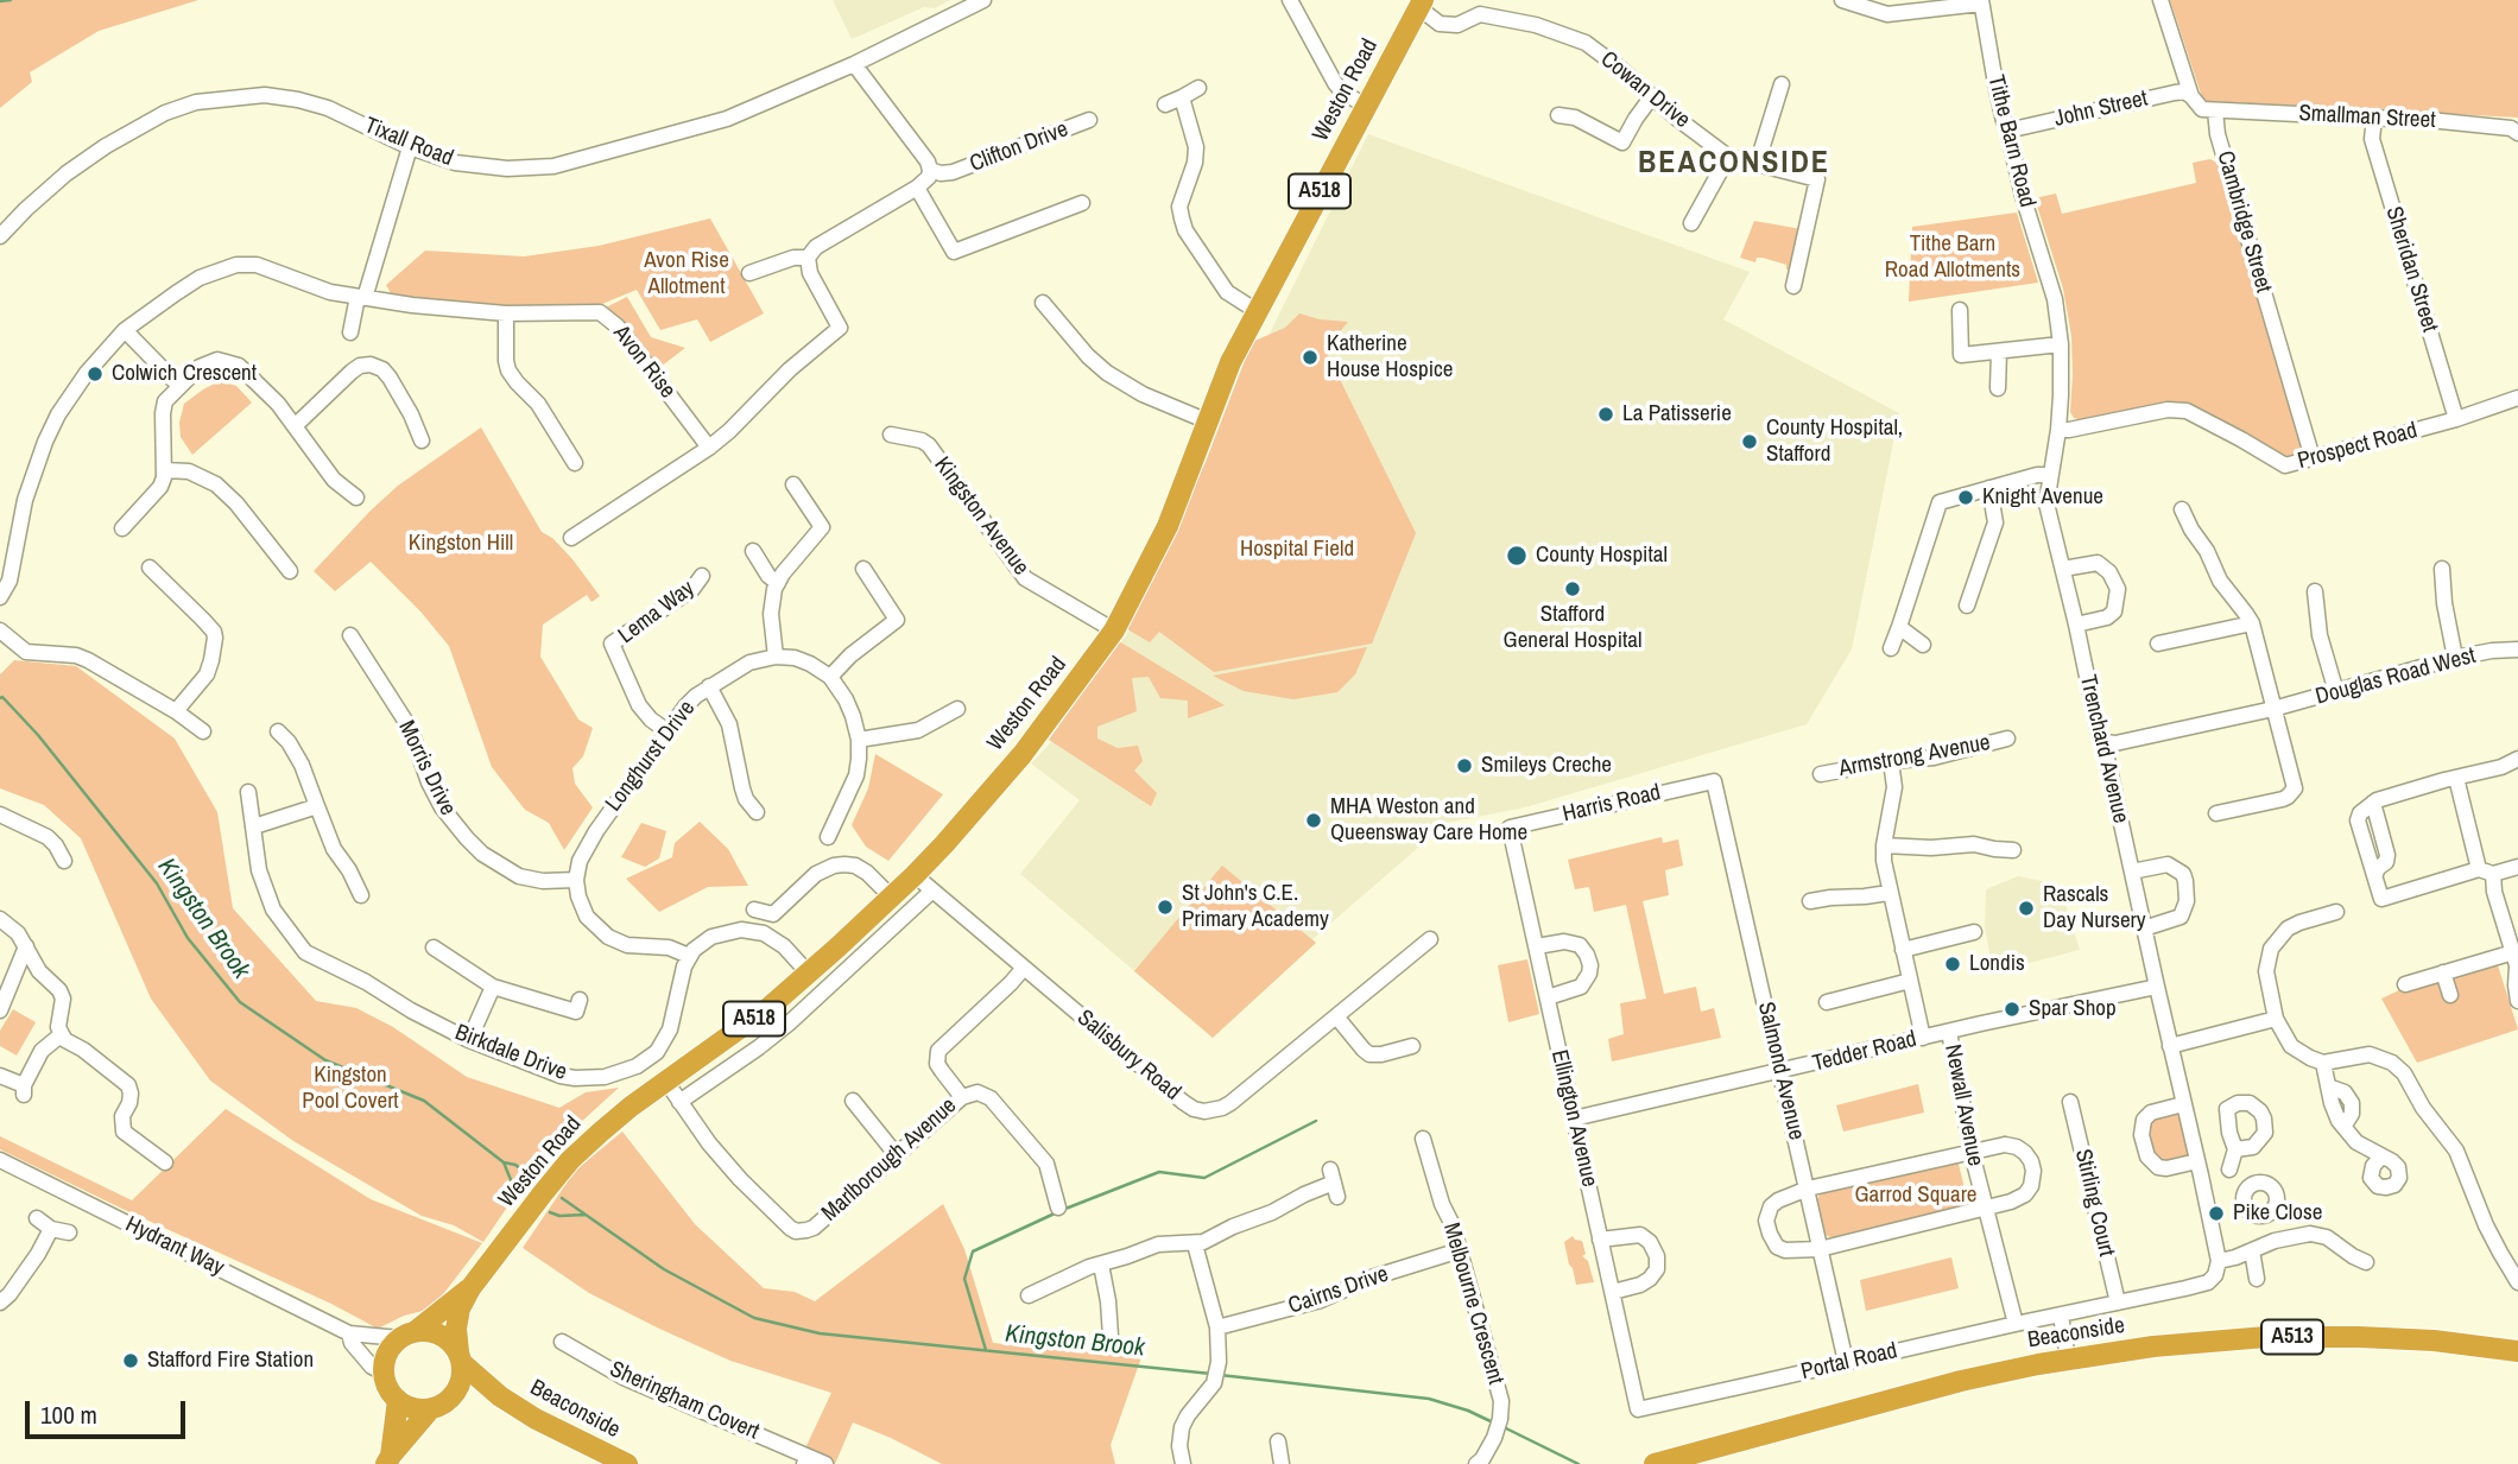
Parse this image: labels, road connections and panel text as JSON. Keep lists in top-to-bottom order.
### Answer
{
  "streets": {
    "highway": [
      "Weston Road",
      "A518",
      "Beaconside",
      "A513"
    ],
    "street": [
      "Cowan Drive",
      "John Street",
      "Smallman Street",
      "Tithe Barn Road",
      "Tixall Road",
      "Clifton Drive",
      "Cambridge Street",
      "Sheridan Street",
      "Avon Rise",
      "Prospect Road",
      "Kingston Avenue",
      "Lema Way",
      "Douglas Road West",
      "Trenchard Avenue",
      "Longhurst Drive",
      "Armstrong Avenue",
      "Morris Drive",
      "Harris Road",
      "Tedder Road",
      "Birkdale Drive",
      "Salisbury Road",
      "Salmond Avenue",
      "Newall Avenue",
      "Ellington Avenue",
      "Marlborough Avenue",
      "Stirling Court",
      "Hydrant Way",
      "Cairns Drive",
      "Melbourne Crescent",
      "Portal Road",
      "Sheringham Covert"
    ]
  },
  "crossings": [
    ["Weston Road", "Cowan Drive"],
    ["Weston Road", "Kingston Avenue"],
    ["Weston Road", "Salisbury Road"],
    ["Weston Road", "Marlborough Avenue"],
    ["Weston Road", "Hydrant Way"],
    ["Weston Road", "Beaconside"],
    ["John Street", "Tithe Barn Road"],
    ["Smallman Street", "Cambridge Street"],
    ["Smallman Street", "Sheridan Street"],
    ["Tithe Barn Road", "Prospect Road"],
    ["Tithe Barn Road", "Trenchard Avenue"],
    ["Cambridge Street", "Prospect Road"],
    ["Sheridan Street", "Prospect Road"],
    ["Prospect Road", "Trenchard Avenue"],
    ["Lema Way", "Longhurst Drive"],
    ["Douglas Road West", "Trenchard Avenue"],
    ["Trenchard Avenue", "Tedder Road"],
    ["Trenchard Avenue", "Portal Road"],
    ["Longhurst Drive", "Morris Drive"],
    ["Harris Road", "Salmond Avenue"],
    ["Harris Road", "Ellington Avenue"],
    ["Tedder Road", "Salmond Avenue"],
    ["Tedder Road", "Newall Avenue"],
    ["Tedder Road", "Ellington Avenue"],
    ["Salisbury Road", "Marlborough Avenue"],
    ["Salmond Avenue", "Portal Road"],
    ["Newall Avenue", "Portal Road"],
    ["Ellington Avenue", "Portal Road"],
    ["Stirling Court", "Portal Road"],
    ["Hydrant Way", "Beaconside"],
    ["Cairns Drive", "Melbourne Crescent"]
  ],
  "districts": ["BEACONSIDE"],
  "water": ["Kingston Brook"],
  "parks": [
    "Tithe Barn Road Allotments",
    "Avon Rise Allotment",
    "Kingston Hill",
    "Hospital Field",
    "Kingston Pool Covert",
    "Garrod Square"
  ],
  "places": [
    "Katherine House Hospice",
    "Colwich Crescent",
    "La Patisserie",
    "County Hospital, Stafford",
    "Knight Avenue",
    "County Hospital",
    "Stafford General Hospital",
    "Smileys Creche",
    "MHA Weston and Queensway Care Home",
    "St John's C.E. Primary Academy",
    "Rascals Day Nursery",
    "Londis",
    "Spar Shop",
    "Pike Close",
    "Stafford Fire Station"
  ],
  "scale_bar": "100 m"
}
